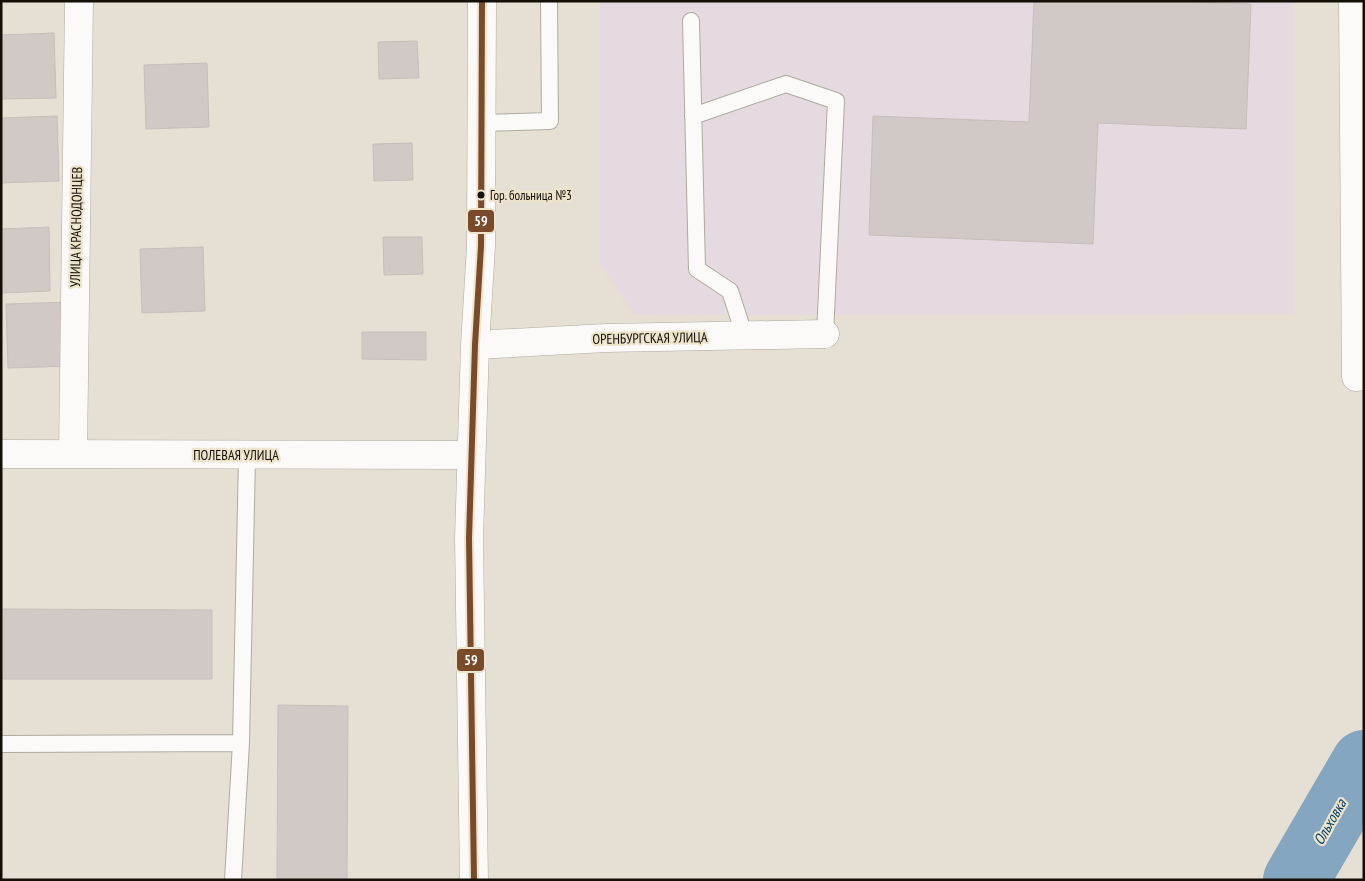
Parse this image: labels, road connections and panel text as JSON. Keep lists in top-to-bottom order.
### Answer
{
  "streets": {
    "street": ["УЛИЦА КРАСНОДОНЦЕВ", "ОРЕНБУРГСКАЯ УЛИЦА", "ПОЛЕВАЯ УЛИЦА"]
  },
  "crossings": [
    ["УЛИЦА КРАСНОДОНЦЕВ", "ПОЛЕВАЯ УЛИЦА"]
  ],
  "water": ["Ольховка"],
  "places": ["Гор. больница №3"],
  "lines": ["transit line 59"]
}
